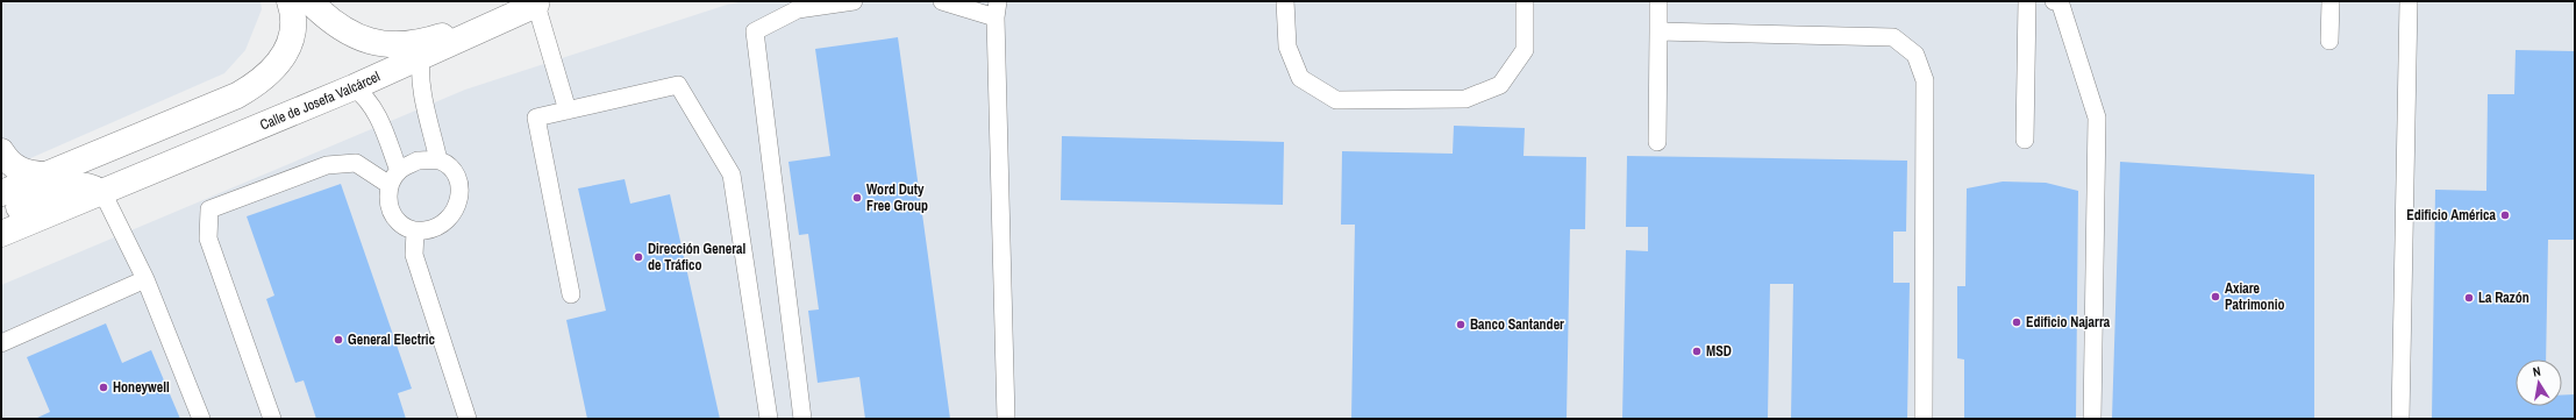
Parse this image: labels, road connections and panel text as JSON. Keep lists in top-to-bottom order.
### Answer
{
  "streets": {
    "street": ["Calle de Josefa Valcárcel"]
  },
  "places": [
    "Word Duty Free Group",
    "Edificio América",
    "Dirección General de Tráfico",
    "Axiare Patrimonio",
    "La Razón",
    "Edificio Najarra",
    "Banco Santander",
    "General Electric",
    "MSD",
    "Honeywell"
  ],
  "north": "top"
}
